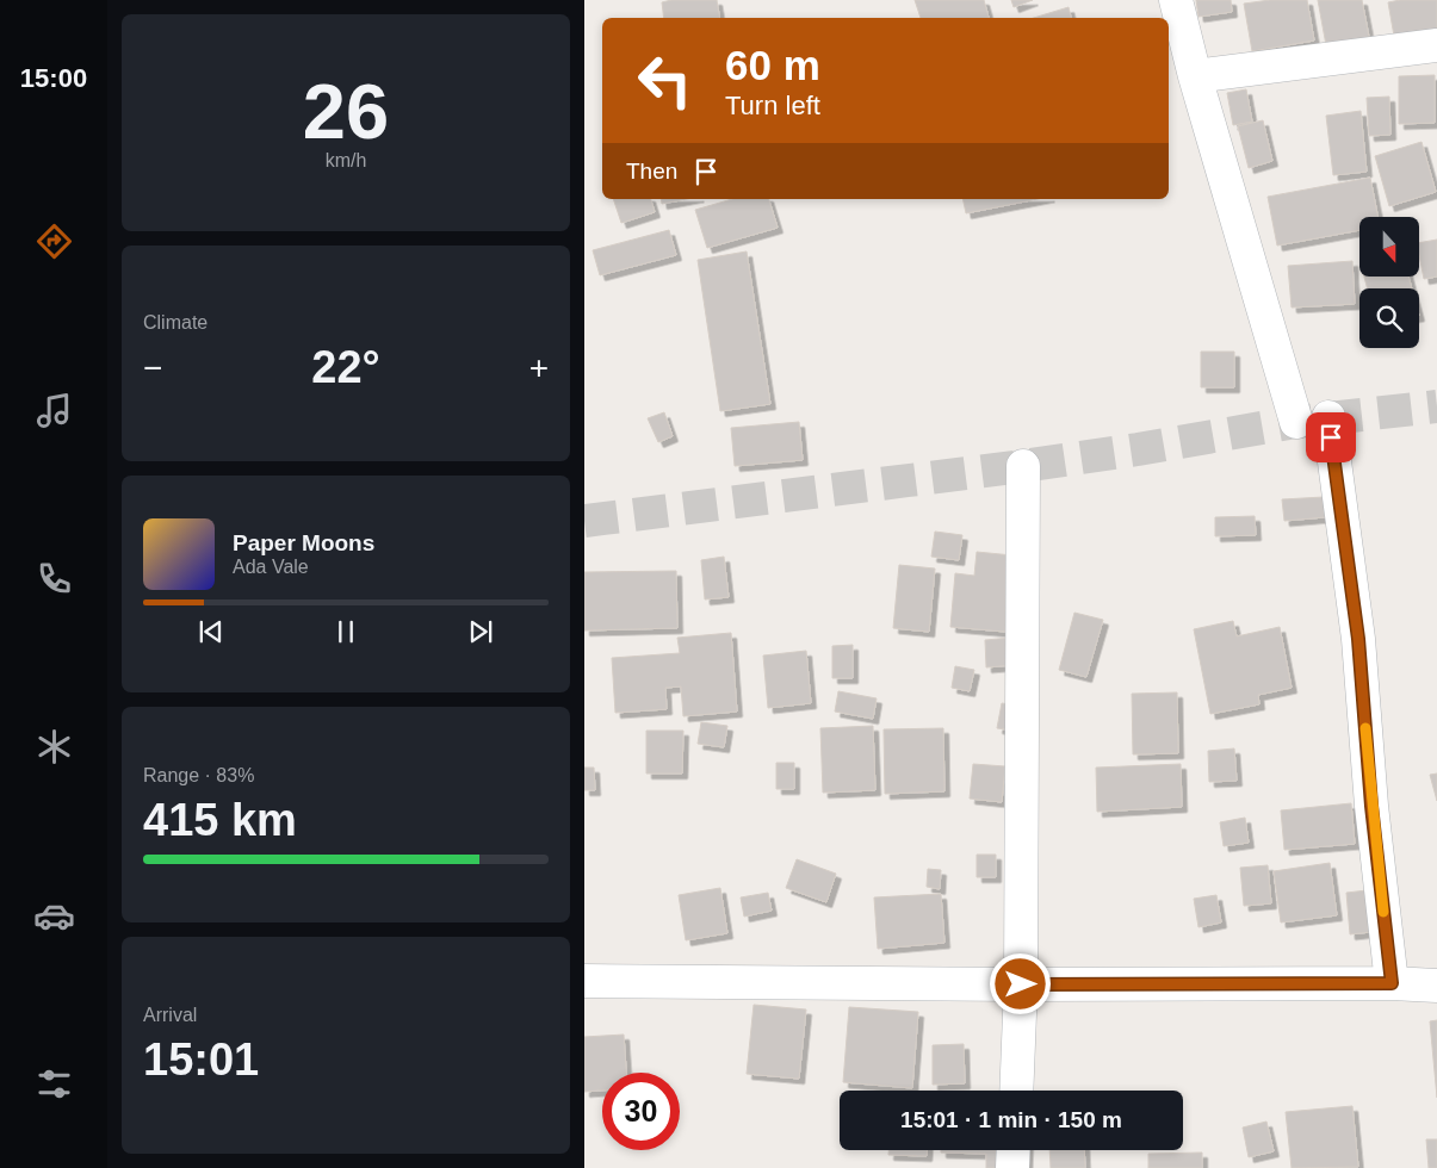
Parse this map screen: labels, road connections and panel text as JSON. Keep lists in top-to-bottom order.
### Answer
{
  "north": "bottom",
  "page": {
    "tabs": "15:00",
    "tile": [
      ["26", "km/h"],
      "Climate",
      ["Range · 83%", "415 km"],
      ["Arrival", "15:01"]
    ],
    "turn": ["60 m", "Turn left"],
    "then": "Then",
    "heat": ["−", "22°", "+"],
    "song": ["Paper Moons", "Ada Vale"],
    "limit": "30",
    "trip": "15:01 · 1 min · 150 m"
  }
}
